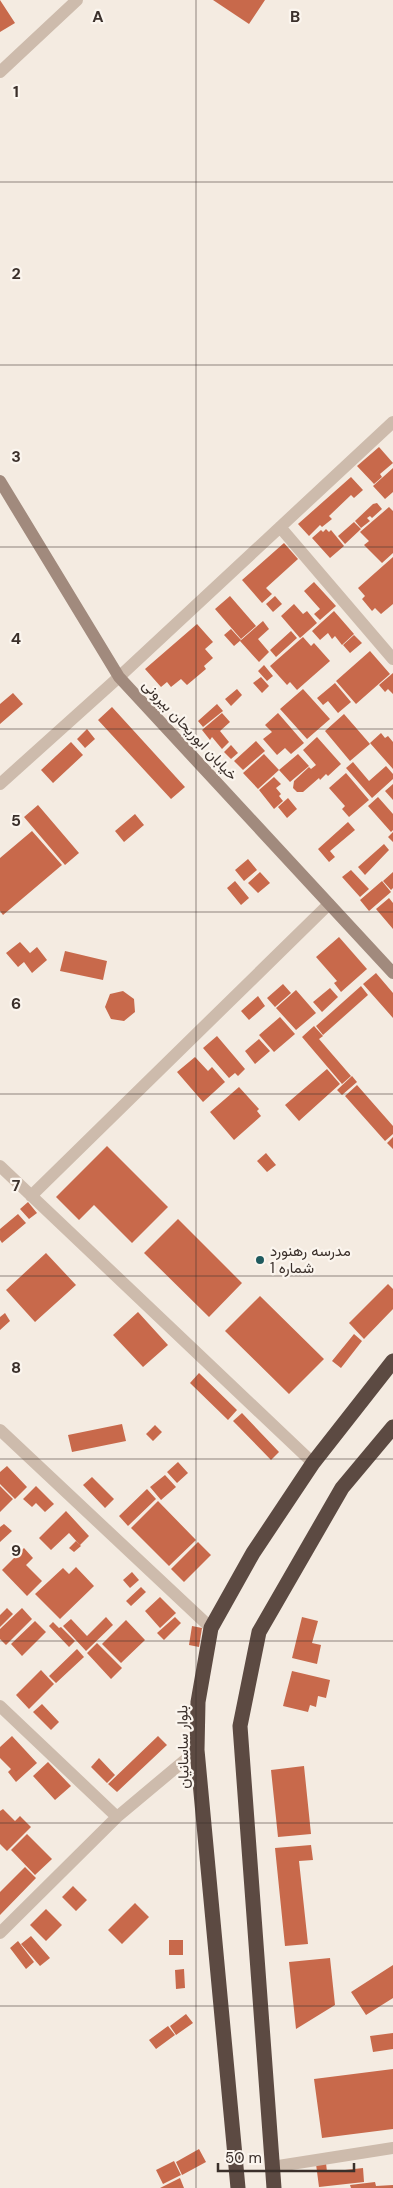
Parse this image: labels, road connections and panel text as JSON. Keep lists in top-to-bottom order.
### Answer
{
  "streets": {
    "highway": ["بلوار ساسانیان"],
    "street": ["خیابان ابوریحان بیرونی"]
  },
  "places": ["مدرسه رهنورد شماره 1"],
  "scale_bar": "50 m",
  "grid": {
    "columns": ["A", "B"],
    "rows": [
      "1",
      "2",
      "3",
      "4",
      "5",
      "6",
      "7",
      "8",
      "9"
    ]
  }
}
